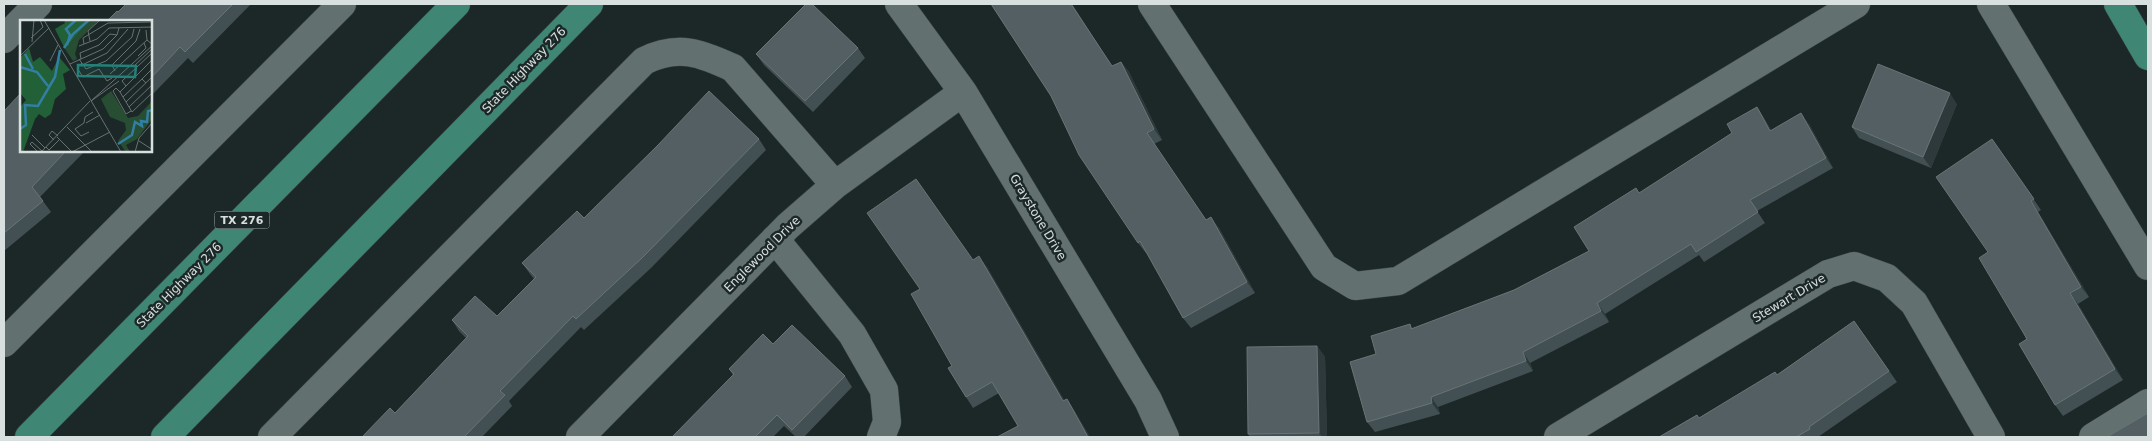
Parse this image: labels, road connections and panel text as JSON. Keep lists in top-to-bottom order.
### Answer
{
  "streets": {
    "main road": ["State Highway 276", "TX 276"],
    "street": ["Graystone Drive", "Englewood Drive", "Stewart Drive"]
  },
  "crossings": [
    ["Graystone Drive", "Englewood Drive"]
  ]
}
